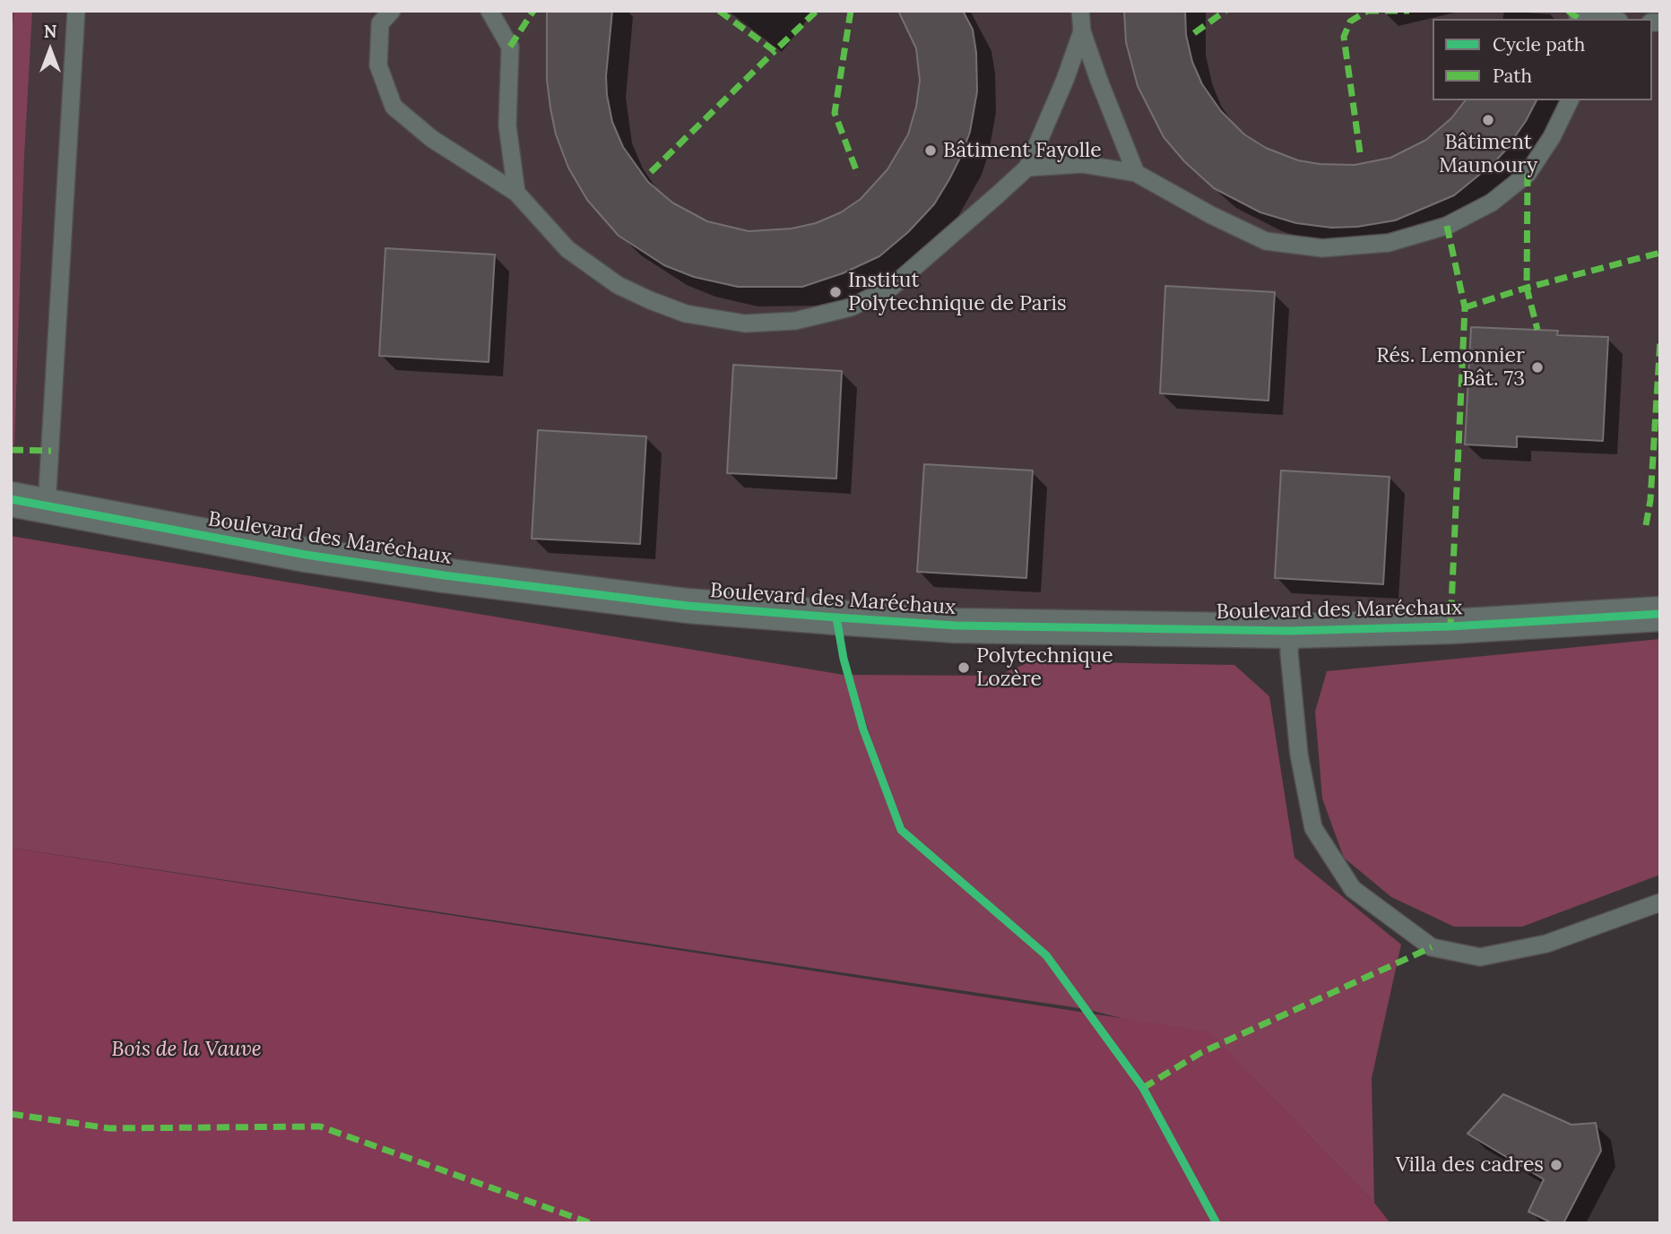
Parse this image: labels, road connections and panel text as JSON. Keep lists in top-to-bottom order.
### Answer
{
  "streets": {
    "street": ["Boulevard des Maréchaux"]
  },
  "parks": ["Bois de la Vauve"],
  "places": [
    "Bâtiment Maunoury",
    "Bâtiment Fayolle",
    "Institut Polytechnique de Paris",
    "Rés. Lemonnier Bât. 73",
    "Polytechnique Lozère",
    "Villa des cadres"
  ],
  "legend": ["Cycle path", "Path"],
  "north": "top"
}
